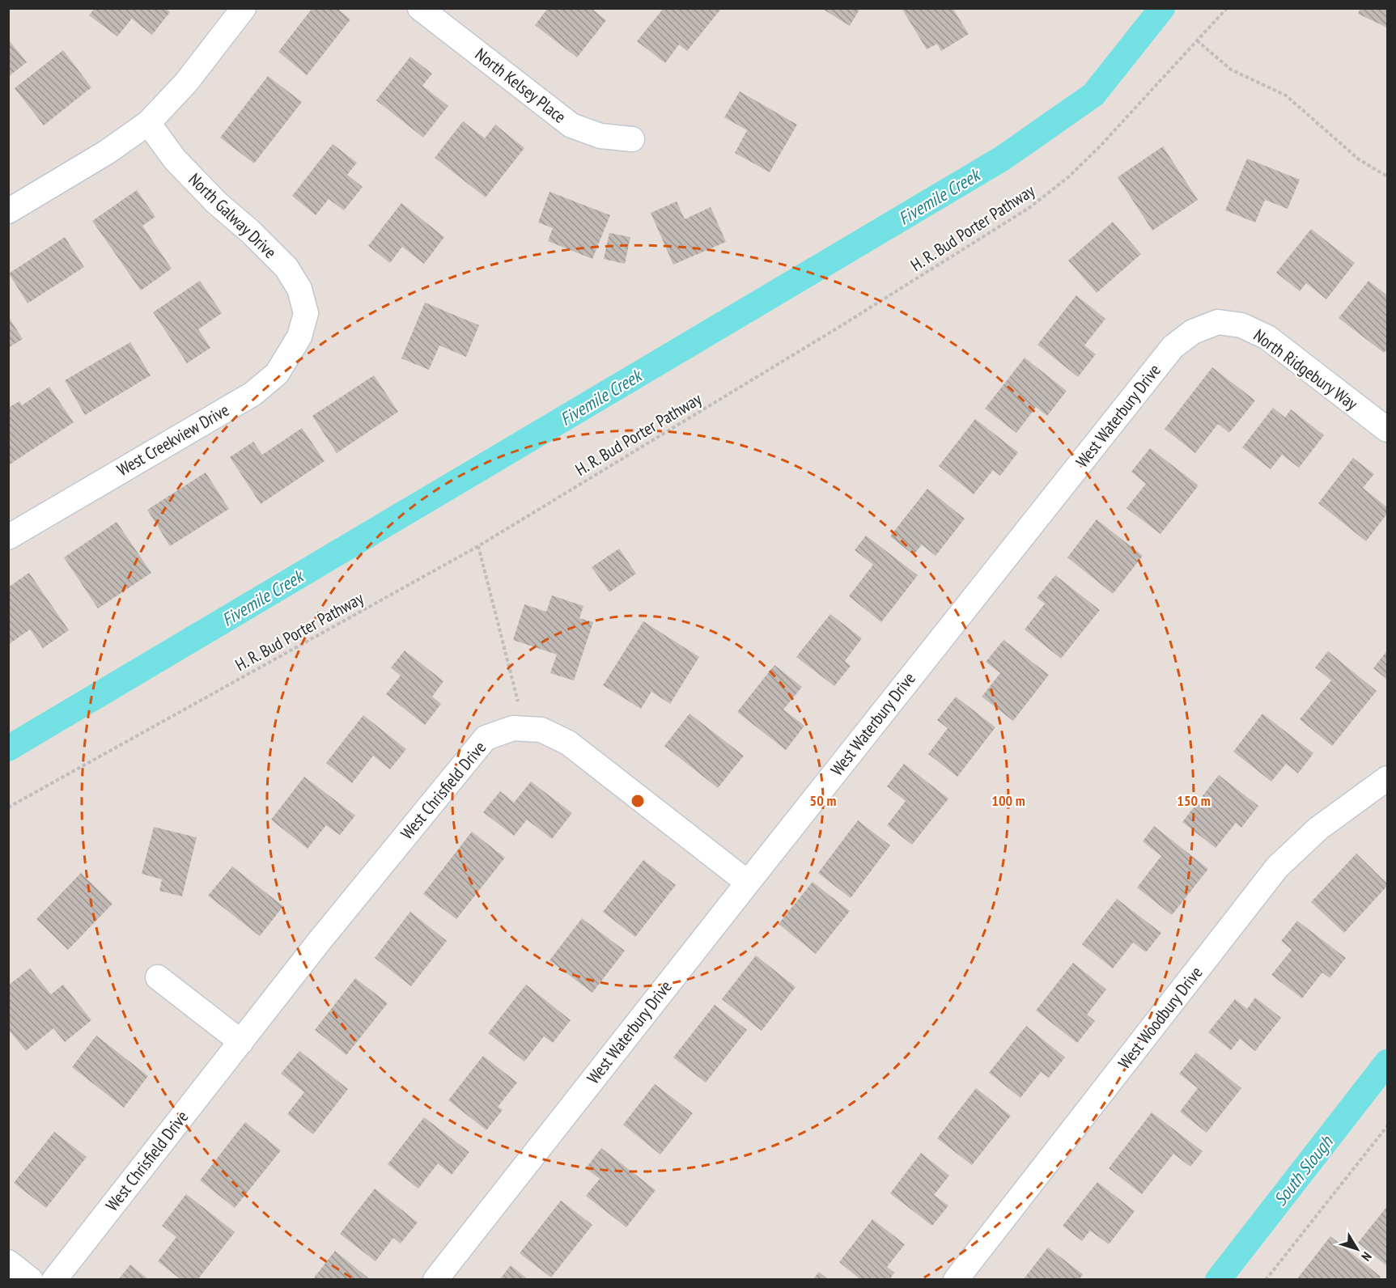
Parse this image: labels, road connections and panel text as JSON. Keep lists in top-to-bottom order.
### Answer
{
  "streets": {
    "street": [
      "North Kelsey Place",
      "North Galway Drive",
      "North Ridgebury Way",
      "West Waterbury Drive",
      "West Creekview Drive",
      "West Chrisfield Drive",
      "West Woodbury Drive"
    ],
    "path": ["H. R. Bud Porter Pathway"]
  },
  "crossings": [
    ["North Galway Drive", "West Creekview Drive"],
    ["North Ridgebury Way", "West Waterbury Drive"],
    ["West Waterbury Drive", "West Chrisfield Drive"]
  ],
  "water": ["Fivemile Creek", "South Slough"],
  "north": "bottom right",
  "rings": ["50 m", "100 m", "150 m"]
}
